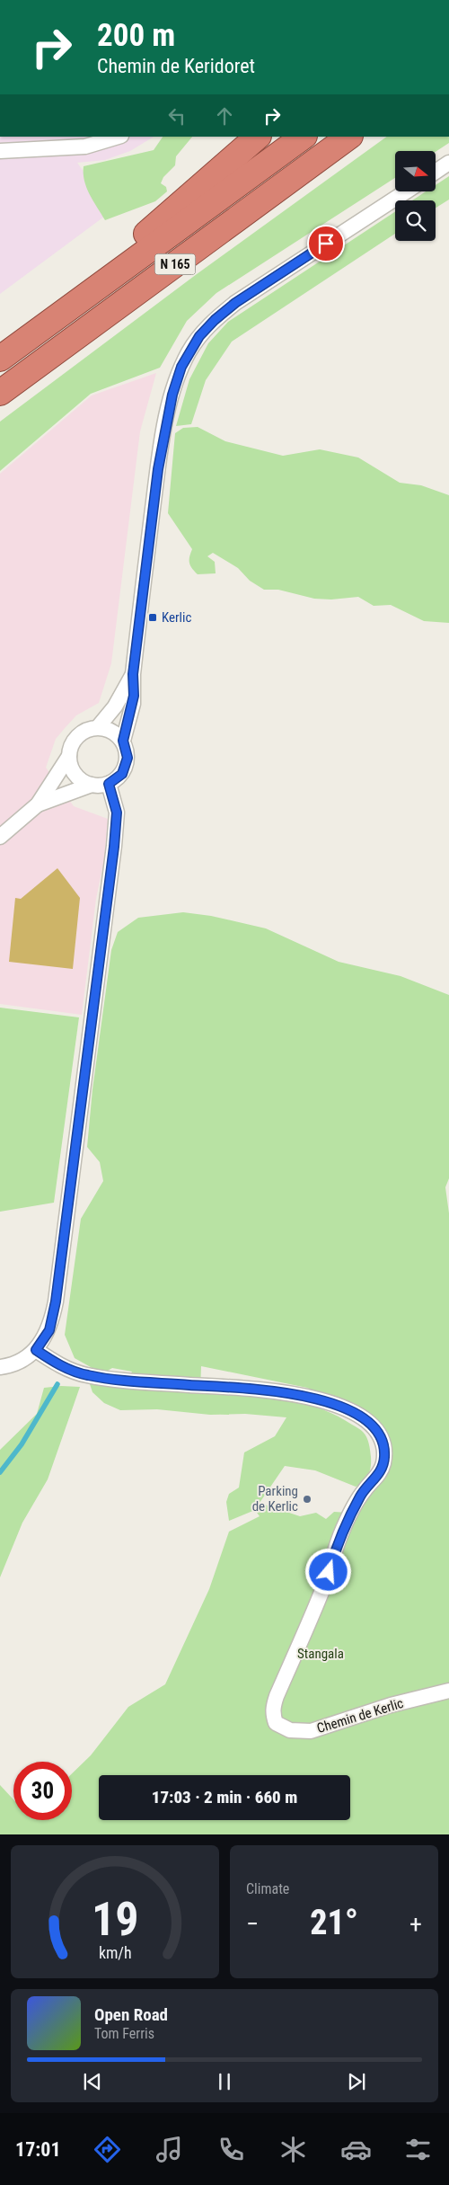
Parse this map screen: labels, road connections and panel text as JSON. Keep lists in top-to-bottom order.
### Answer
{
  "streets": {
    "highway": ["N 165"],
    "street": ["Chemin de Kerlic"]
  },
  "parks": ["Stangala"],
  "places": {
    "transit": ["Kerlic"],
    "other": ["Parking de Kerlic"]
  },
  "north": "right",
  "page": {
    "turn": ["200 m", "Chemin de Keridoret"],
    "limit": "30",
    "trip": "17:03 · 2 min · 660 m",
    "tile": "Climate",
    "heat": ["−", "21°", "+"],
    "song": ["Open Road", "Tom Ferris"],
    "tabs": "17:01",
    "gauge": ["19", "km/h"]
  }
}
